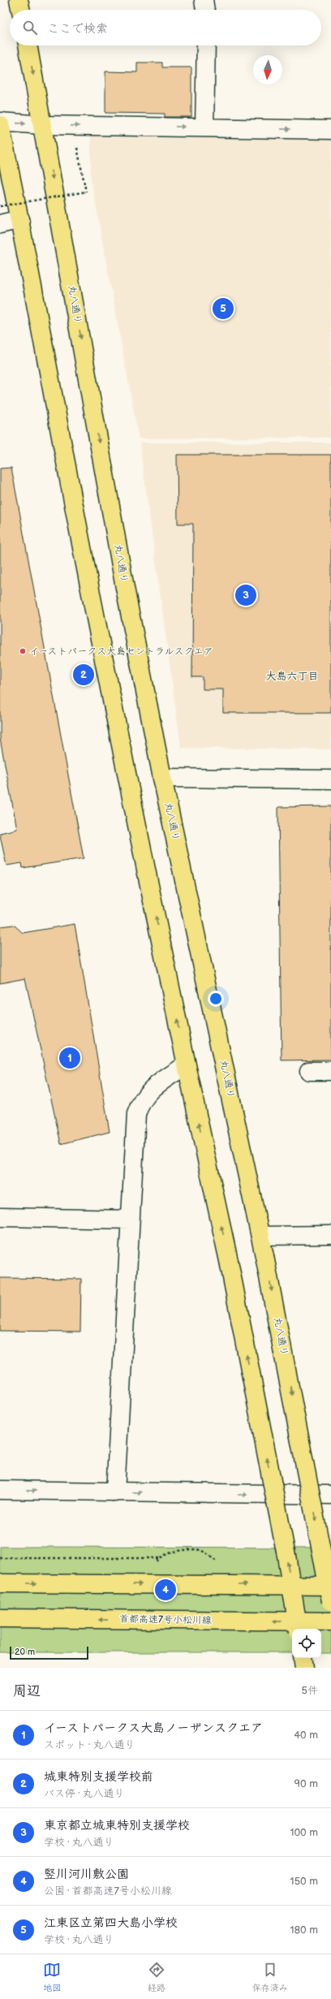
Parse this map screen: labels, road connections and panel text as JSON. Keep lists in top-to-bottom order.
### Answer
{
  "streets": {
    "main road": ["丸八通り", "首都高速7号小松川線"]
  },
  "districts": ["大島六丁目"],
  "places": ["イーストパークス大島セントラルスクエア"],
  "scale_bar": "20 m",
  "north": "bottom",
  "page": {
    "search": "ここで検索",
    "pins": [
      "5",
      "3",
      "2",
      "1",
      "4"
    ],
    "scale": "20 m",
    "heading": ["周辺", "5件"],
    "list": [
      {
        "mark": "1",
        "name": "イーストパークス大島ノーザンスクエア",
        "note": "スポット · 丸八通り",
        "value": "40 m"
      },
      {
        "mark": "2",
        "name": "城東特別支援学校前",
        "note": "バス停 · 丸八通り",
        "value": "90 m"
      },
      {
        "mark": "3",
        "name": "東京都立城東特別支援学校",
        "note": "学校 · 丸八通り",
        "value": "100 m"
      },
      {
        "mark": "4",
        "name": "竪川河川敷公園",
        "note": "公園 · 首都高速7号小松川線",
        "value": "150 m"
      },
      {
        "mark": "5",
        "name": "江東区立第四大島小学校",
        "note": "学校 · 丸八通り",
        "value": "180 m"
      }
    ],
    "nav": ["地図", "経路", "保存済み"]
  }
}
